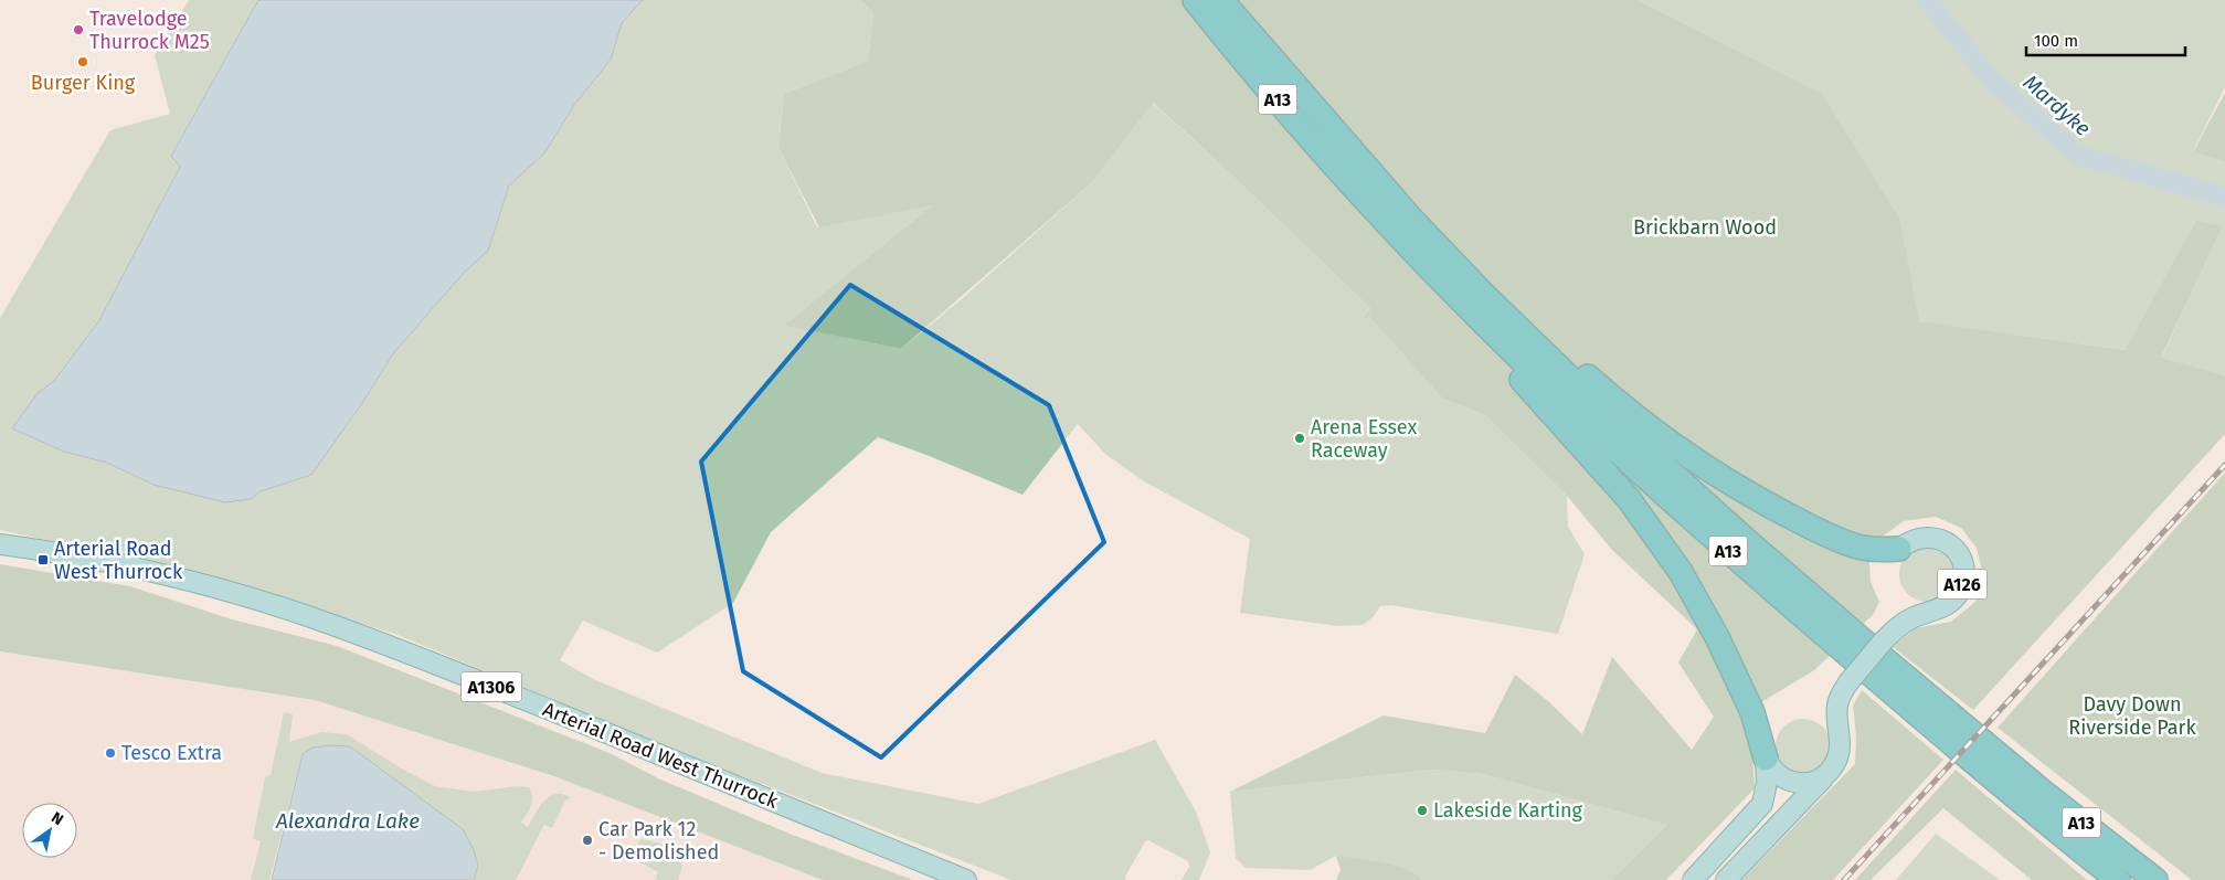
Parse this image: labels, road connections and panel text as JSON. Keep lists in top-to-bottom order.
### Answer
{
  "streets": {
    "highway": ["A13"],
    "main road": ["A126", "A1306", "Arterial Road West Thurrock"]
  },
  "crossings": [
    ["A13", "A126"]
  ],
  "water": ["Mardyke", "Alexandra Lake"],
  "parks": ["Brickbarn Wood", "Davy Down Riverside Park"],
  "places": {
    "other": [
      "Travelodge Thurrock M25",
      "Burger King",
      "Arena Essex Raceway",
      "Tesco Extra",
      "Lakeside Karting",
      "Car Park 12 - Demolished"
    ],
    "transit": ["Arterial Road West Thurrock"]
  },
  "scale_bar": "100 m",
  "north": "top right"
}
